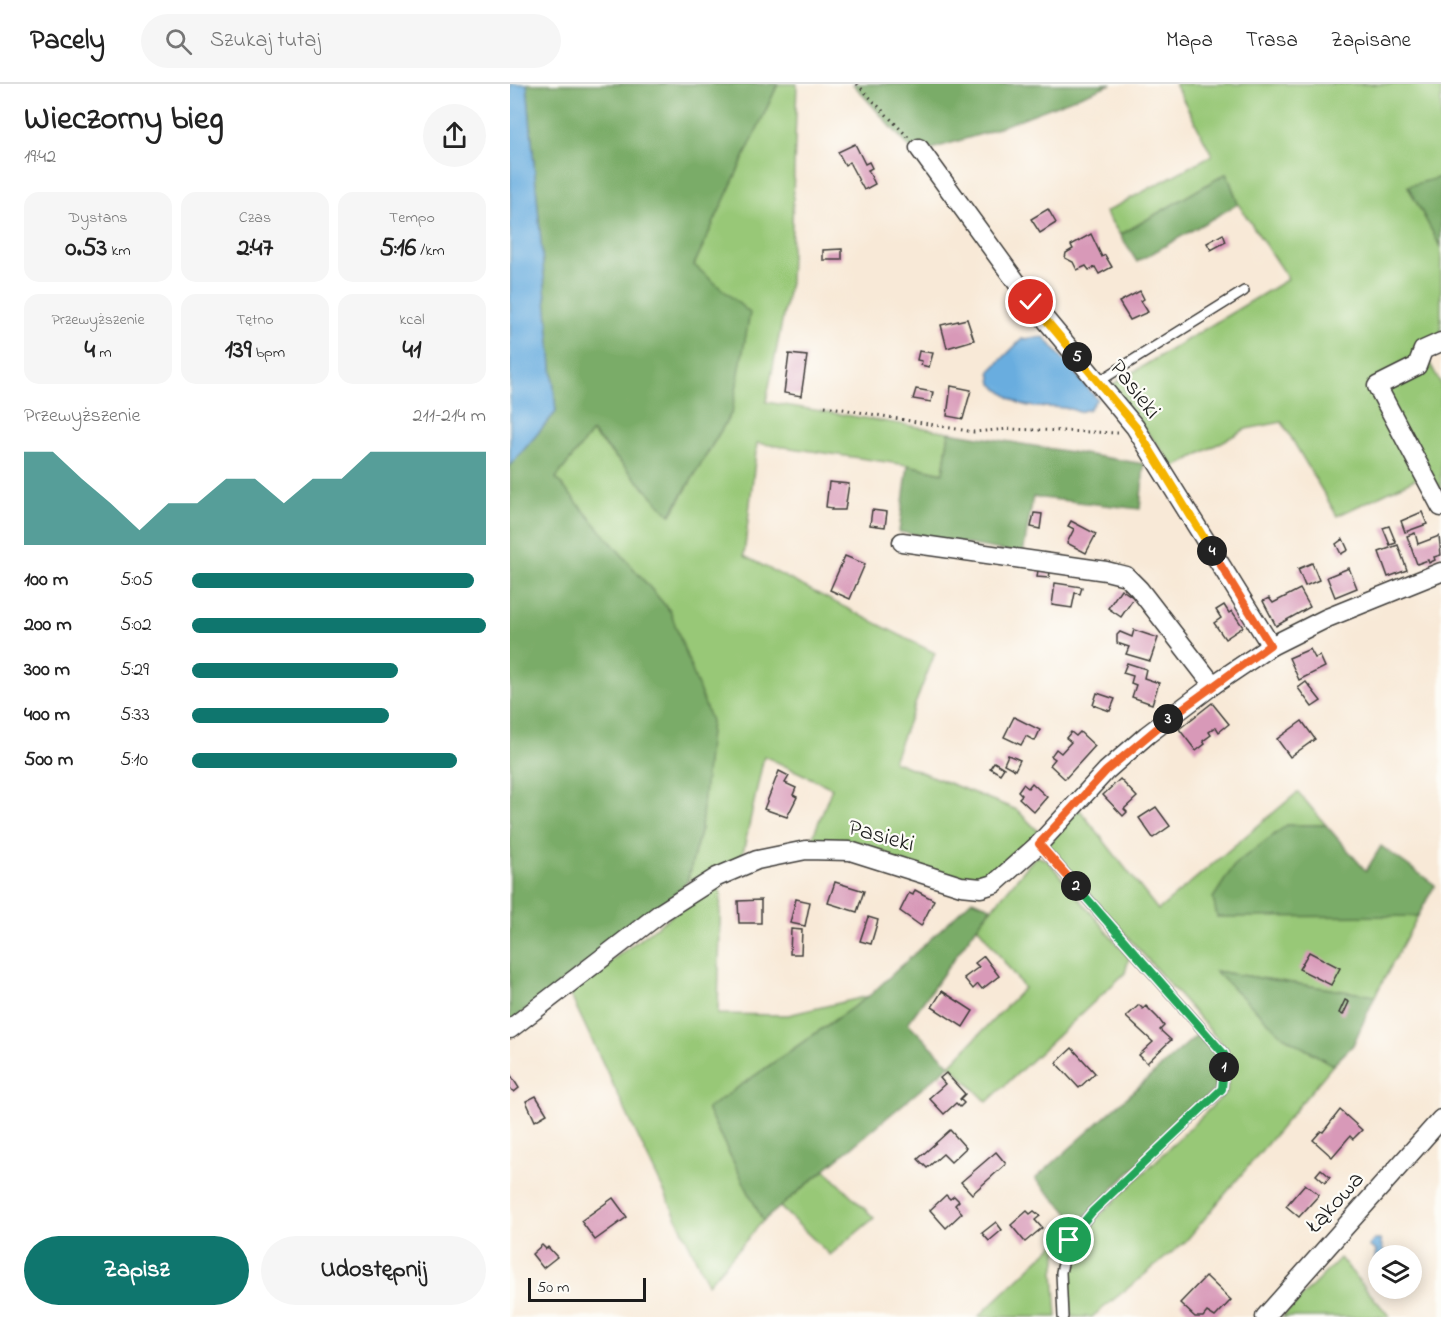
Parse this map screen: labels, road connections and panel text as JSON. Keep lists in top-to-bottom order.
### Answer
{
  "streets": {
    "street": ["Pasieki", "Łąkowa"]
  },
  "scale_bar": "50 m",
  "page": {
    "header": "Pacely",
    "search": "Szukaj tutaj",
    "nav": ["Mapa", "Trasa", "Zapisane"],
    "heading": ["Wieczorny bieg", "19:42"],
    "stats": [
      ["Dystans", "0.53 km"],
      ["Czas", "2:47"],
      ["Tempo", "5:16 /km"],
      ["Przewyższenie", "4 m"],
      ["Tętno", "139 bpm"],
      ["kcal", "41"]
    ],
    "pins": [
      "5",
      "4",
      "3",
      "2",
      "1"
    ],
    "chart": ["Przewyższenie", "211–214 m"],
    "list": [
      {
        "name": "100 m",
        "note": "5:05"
      },
      {
        "name": "200 m",
        "note": "5:02"
      },
      {
        "name": "300 m",
        "note": "5:29"
      },
      {
        "name": "400 m",
        "note": "5:33"
      },
      {
        "name": "500 m",
        "note": "5:10"
      }
    ],
    "buttons": ["Zapisz", "Udostępnij"],
    "scale": "50 m"
  }
}
